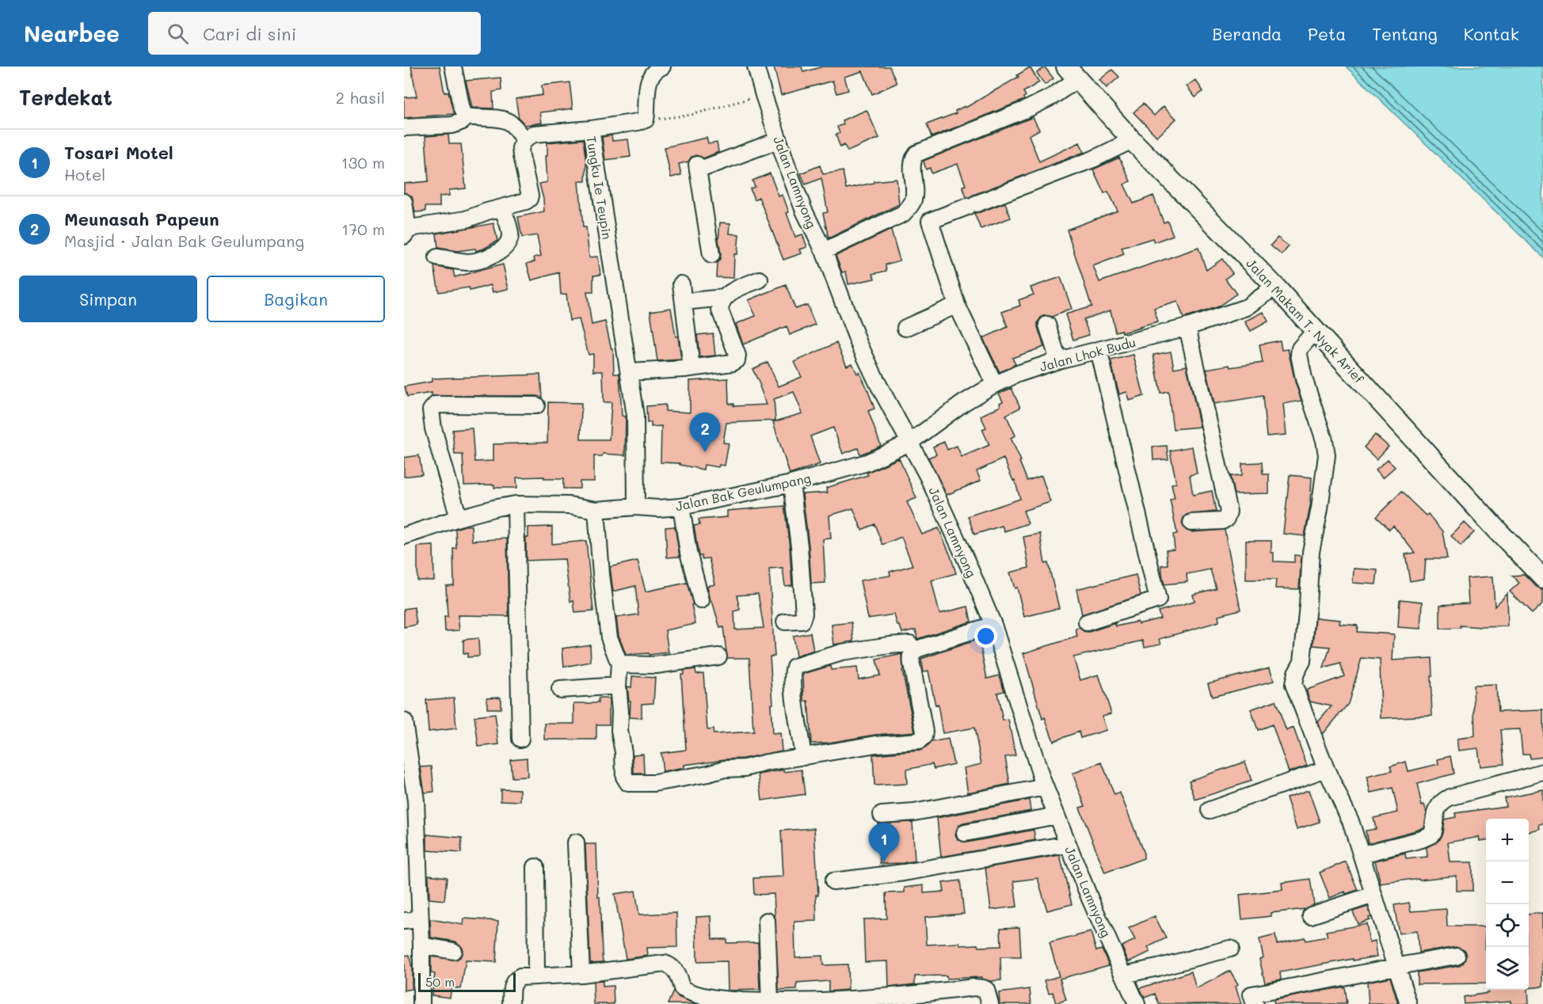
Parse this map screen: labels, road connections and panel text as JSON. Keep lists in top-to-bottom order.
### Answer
{
  "streets": {
    "street": [
      "Jalan Lamnyong",
      "Tungku Ie Teupin",
      "Jalan Makam T. Nyak Arief",
      "Jalan Lhok Budu",
      "Jalan Bak Geulumpang"
    ]
  },
  "crossings": [
    ["Jalan Lamnyong", "Jalan Lhok Budu"],
    ["Jalan Lamnyong", "Jalan Bak Geulumpang"],
    ["Tungku Ie Teupin", "Jalan Bak Geulumpang"],
    ["Jalan Makam T. Nyak Arief", "Jalan Lhok Budu"],
    ["Jalan Lhok Budu", "Jalan Bak Geulumpang"]
  ],
  "scale_bar": "50 m",
  "page": {
    "header": "Nearbee",
    "search": "Cari di sini",
    "nav": [
      "Beranda",
      "Peta",
      "Tentang",
      "Kontak"
    ],
    "heading": ["Terdekat", "2 hasil"],
    "list": [
      {
        "mark": "1",
        "name": "Tosari Motel",
        "note": "Hotel",
        "value": "130 m"
      },
      {
        "mark": "2",
        "name": "Meunasah Papeun",
        "note": "Masjid · Jalan Bak Geulumpang",
        "value": "170 m"
      }
    ],
    "buttons": ["Simpan", "Bagikan"],
    "pins": ["2", "1"],
    "map_buttons": ["+", "−"],
    "scale": "50 m"
  }
}
